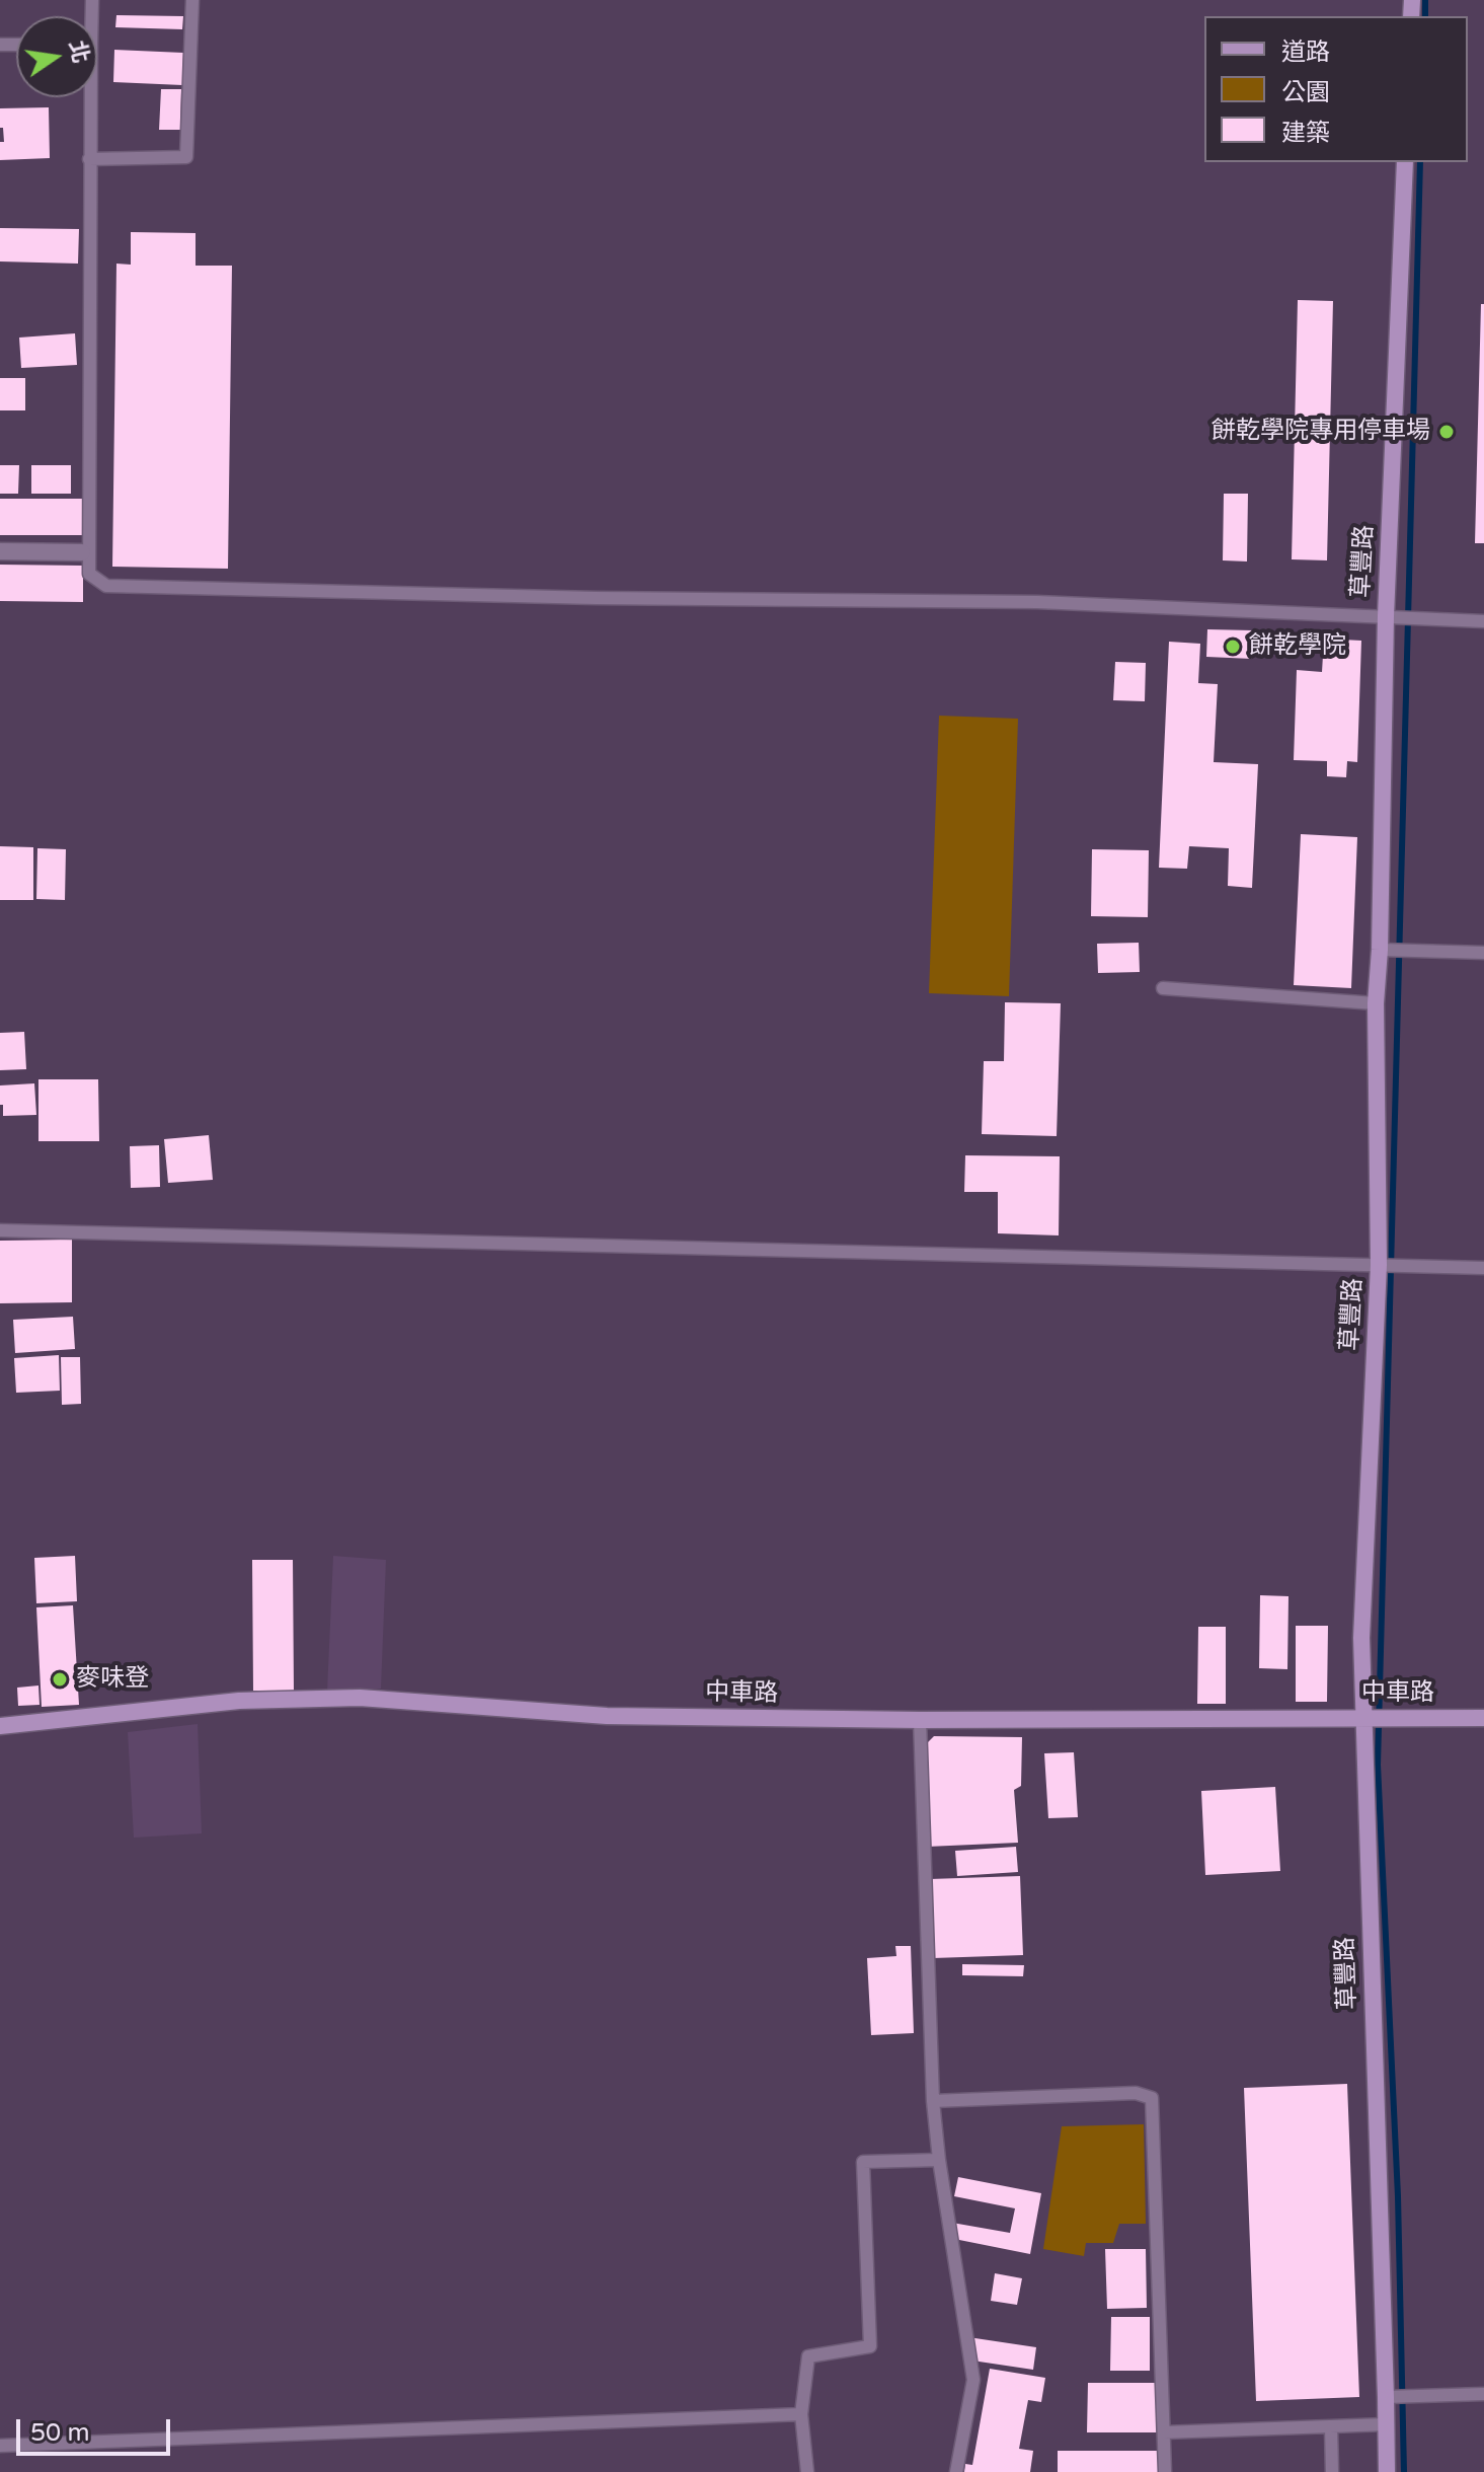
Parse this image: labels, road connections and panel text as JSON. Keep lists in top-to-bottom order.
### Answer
{
  "streets": {
    "street": ["草豐路", "中車路"]
  },
  "crossings": [
    ["草豐路", "中車路"]
  ],
  "places": ["餅乾學院專用停車場", "餅乾學院", "麥味登"],
  "legend": ["道路", "公園", "建築"],
  "scale_bar": "50 m",
  "north": "right"
}
